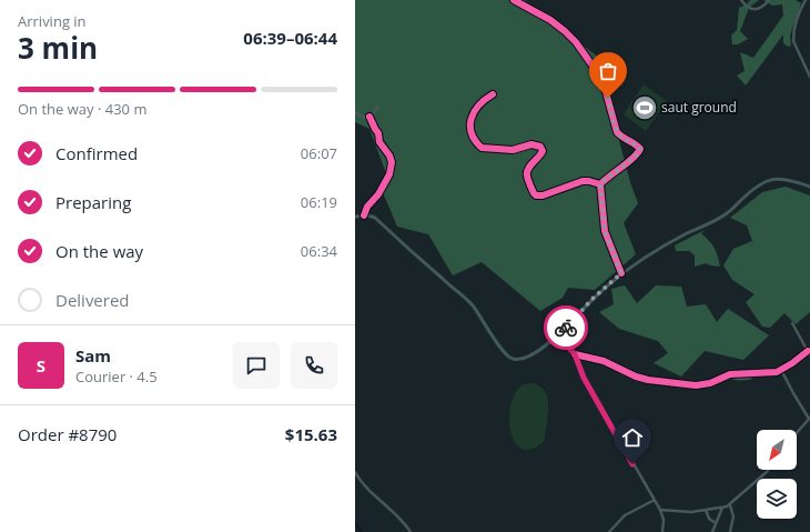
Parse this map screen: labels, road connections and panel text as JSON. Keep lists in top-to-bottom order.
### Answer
{
  "places": {
    "sports": ["saut ground"]
  },
  "north": "bottom left",
  "page": {
    "heading": ["3 min", "Arriving in", "06:39–06:44"],
    "panel": [
      "Sam",
      "Courier · 4.5",
      "Order #8790",
      "$15.63"
    ],
    "bar": "On the way · 430 m",
    "list": [
      ["Confirmed", "06:07"],
      ["Preparing", "06:19"],
      ["On the way", "06:34"],
      "Delivered"
    ],
    "round": "S"
  }
}
